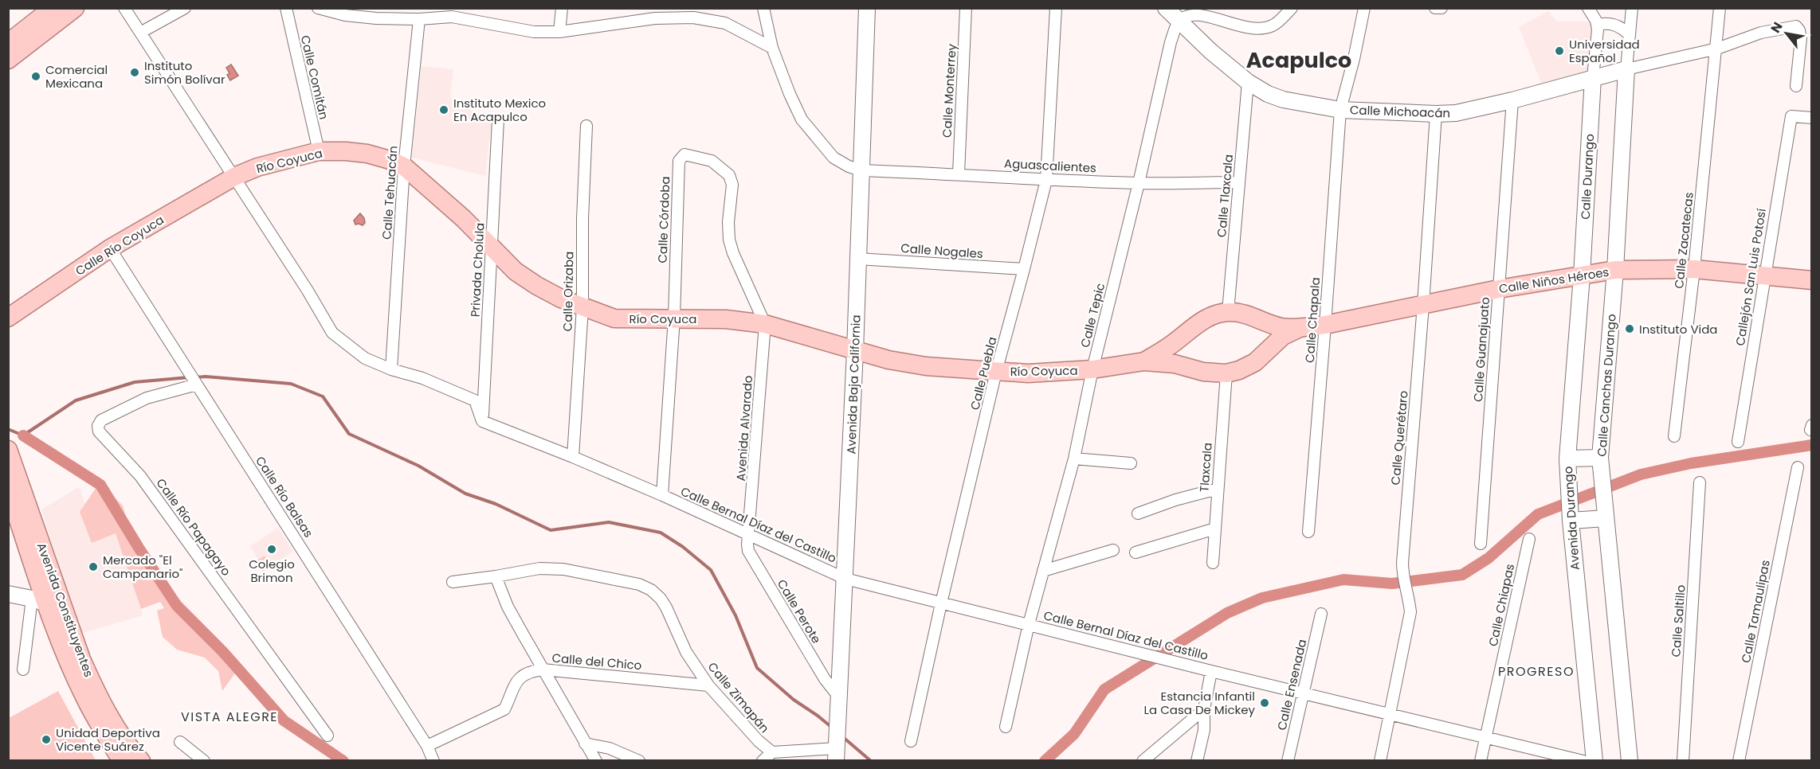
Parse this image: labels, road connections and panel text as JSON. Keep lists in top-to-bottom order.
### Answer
{
  "streets": {
    "main road": [
      "Calle Michoacán",
      "Río Coyuca",
      "Calle Durango",
      "Calle Río Coyuca",
      "Calle Niños Héroes",
      "Avenida Baja California",
      "Calle Canchas Durango",
      "Avenida Durango",
      "Avenida Constituyentes"
    ],
    "street": [
      "Calle Comitán",
      "Calle Monterrey",
      "Aguascalientes",
      "Calle Tehuacán",
      "Calle Tlaxcala",
      "Calle Córdoba",
      "Calle Zacatecas",
      "Calle Nogales",
      "Privada Cholula",
      "Callejón San Luis Potosí",
      "Calle Orizaba",
      "Calle Tepic",
      "Calle Chapala",
      "Calle Guanajuato",
      "Calle Puebla",
      "Avenida Alvarado",
      "Calle Querétaro",
      "Tlaxcala",
      "Calle Río Balsas",
      "Calle Bernal Díaz del Castillo",
      "Calle Río Papagayo",
      "Calle Chiapas",
      "Calle Perote",
      "Calle Tamaulipas",
      "Calle Saltillo",
      "Calle del Chico",
      "Calle Ensenada",
      "Calle Zimapán"
    ]
  },
  "crossings": [
    ["Calle Comitán", "Río Coyuca"],
    ["Calle Monterrey", "Aguascalientes"],
    ["Calle Michoacán", "Calle Durango"],
    ["Calle Michoacán", "Calle Tlaxcala"],
    ["Calle Michoacán", "Calle Zacatecas"],
    ["Calle Michoacán", "Calle Tepic"],
    ["Calle Michoacán", "Calle Chapala"],
    ["Calle Michoacán", "Calle Guanajuato"],
    ["Calle Michoacán", "Calle Canchas Durango"],
    ["Calle Michoacán", "Calle Querétaro"],
    ["Río Coyuca", "Calle Tehuacán"],
    ["Río Coyuca", "Calle Córdoba"],
    ["Río Coyuca", "Calle Río Coyuca"],
    ["Río Coyuca", "Privada Cholula"],
    ["Río Coyuca", "Calle Niños Héroes"],
    ["Río Coyuca", "Calle Orizaba"],
    ["Río Coyuca", "Calle Tepic"],
    ["Río Coyuca", "Calle Puebla"],
    ["Río Coyuca", "Avenida Baja California"],
    ["Río Coyuca", "Avenida Alvarado"],
    ["Aguascalientes", "Calle Tlaxcala"],
    ["Aguascalientes", "Calle Tepic"],
    ["Aguascalientes", "Calle Puebla"],
    ["Aguascalientes", "Avenida Baja California"],
    ["Calle Durango", "Calle Niños Héroes"],
    ["Calle Durango", "Avenida Durango"],
    ["Calle Tlaxcala", "Calle Niños Héroes"],
    ["Calle Córdoba", "Avenida Alvarado"],
    ["Calle Córdoba", "Calle Bernal Díaz del Castillo"],
    ["Calle Zacatecas", "Calle Niños Héroes"],
    ["Calle Río Coyuca", "Calle Río Balsas"],
    ["Calle Nogales", "Calle Puebla"],
    ["Calle Nogales", "Avenida Baja California"],
    ["Privada Cholula", "Calle Bernal Díaz del Castillo"],
    ["Callejón San Luis Potosí", "Calle Niños Héroes"],
    ["Calle Niños Héroes", "Calle Chapala"],
    ["Calle Niños Héroes", "Calle Guanajuato"],
    ["Calle Niños Héroes", "Calle Canchas Durango"],
    ["Calle Niños Héroes", "Calle Querétaro"],
    ["Calle Niños Héroes", "Tlaxcala"],
    ["Calle Niños Héroes", "Avenida Durango"],
    ["Calle Orizaba", "Calle Bernal Díaz del Castillo"],
    ["Calle Tepic", "Calle Bernal Díaz del Castillo"],
    ["Calle Puebla", "Calle Bernal Díaz del Castillo"],
    ["Avenida Baja California", "Calle Bernal Díaz del Castillo"],
    ["Avenida Baja California", "Calle Perote"],
    ["Avenida Alvarado", "Calle Bernal Díaz del Castillo"],
    ["Avenida Alvarado", "Calle Perote"],
    ["Calle Querétaro", "Calle Bernal Díaz del Castillo"],
    ["Calle Río Balsas", "Calle Río Papagayo"],
    ["Calle Río Balsas", "Calle del Chico"],
    ["Calle Bernal Díaz del Castillo", "Calle Chiapas"],
    ["Calle Bernal Díaz del Castillo", "Calle Perote"],
    ["Calle Bernal Díaz del Castillo", "Calle Ensenada"],
    ["Calle del Chico", "Calle Zimapán"]
  ],
  "districts": ["Acapulco", "PROGRESO", "VISTA ALEGRE"],
  "places": [
    "Universidad Español",
    "Instituto Simón Bolívar",
    "Comercial Mexicana",
    "Instituto Mexico En Acapulco",
    "Instituto Vida",
    "Colegio Brimon",
    "Mercado \"El Campanario\"",
    "Estancia Infantil La Casa De Mickey",
    "Unidad Deportiva Vicente Suárez"
  ],
  "north": "top left"
}
